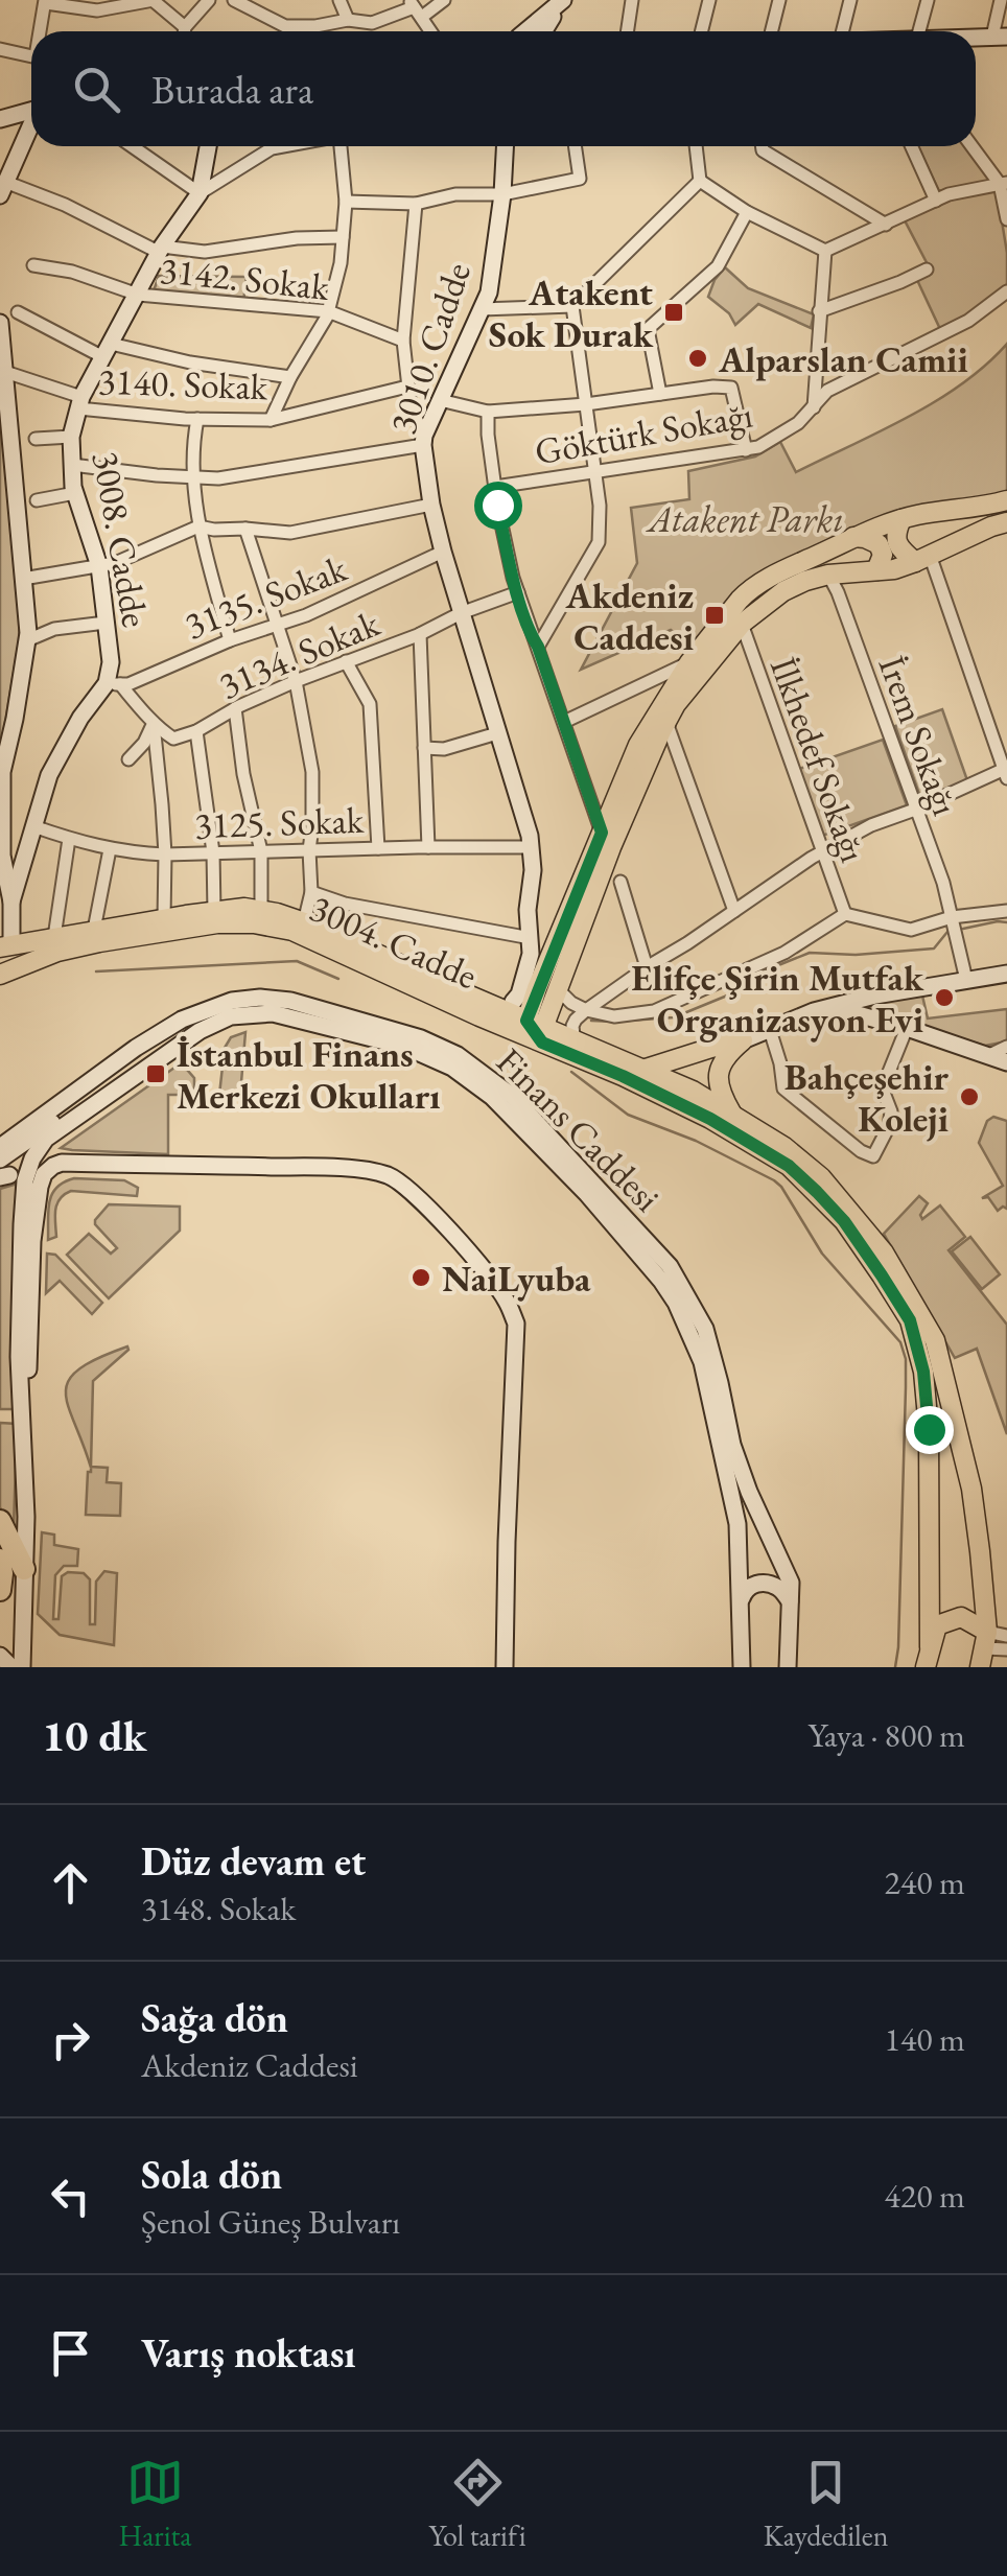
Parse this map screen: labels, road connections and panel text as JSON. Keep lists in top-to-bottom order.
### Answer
{
  "streets": {
    "main road": ["3004. Cadde"],
    "street": [
      "3142. Sokak",
      "3010. Cadde",
      "3140. Sokak",
      "Göktürk Sokağı",
      "3008. Cadde",
      "3135. Sokak",
      "3134. Sokak",
      "İrem Sokağı",
      "İlkhedef Sokağı",
      "3125. Sokak",
      "Finans Caddesi"
    ]
  },
  "crossings": [
    ["3142. Sokak", "3008. Cadde"],
    ["3010. Cadde", "3135. Sokak"],
    ["3010. Cadde", "3134. Sokak"],
    ["3010. Cadde", "3125. Sokak"],
    ["3140. Sokak", "3008. Cadde"],
    ["3008. Cadde", "3135. Sokak"],
    ["3008. Cadde", "3125. Sokak"]
  ],
  "parks": ["Atakent Parkı"],
  "places": {
    "transit": ["Atakent Sok Durak", "Akdeniz Caddesi", "İstanbul Finans Merkezi Okulları"],
    "other": [
      "Alparslan Camii",
      "Elifçe Şirin Mutfak Organizasyon Evi",
      "Bahçeşehir Koleji",
      "NaiLyuba"
    ]
  },
  "page": {
    "search": "Burada ara",
    "heading": ["10 dk", "Yaya · 800 m"],
    "list": [
      ["Düz devam et", "3148. Sokak", "240 m"],
      ["Sağa dön", "Akdeniz Caddesi", "140 m"],
      ["Sola dön", "Şenol Güneş Bulvarı", "420 m"],
      "Varış noktası"
    ],
    "nav": ["Harita", "Yol tarifi", "Kaydedilen"]
  }
}
